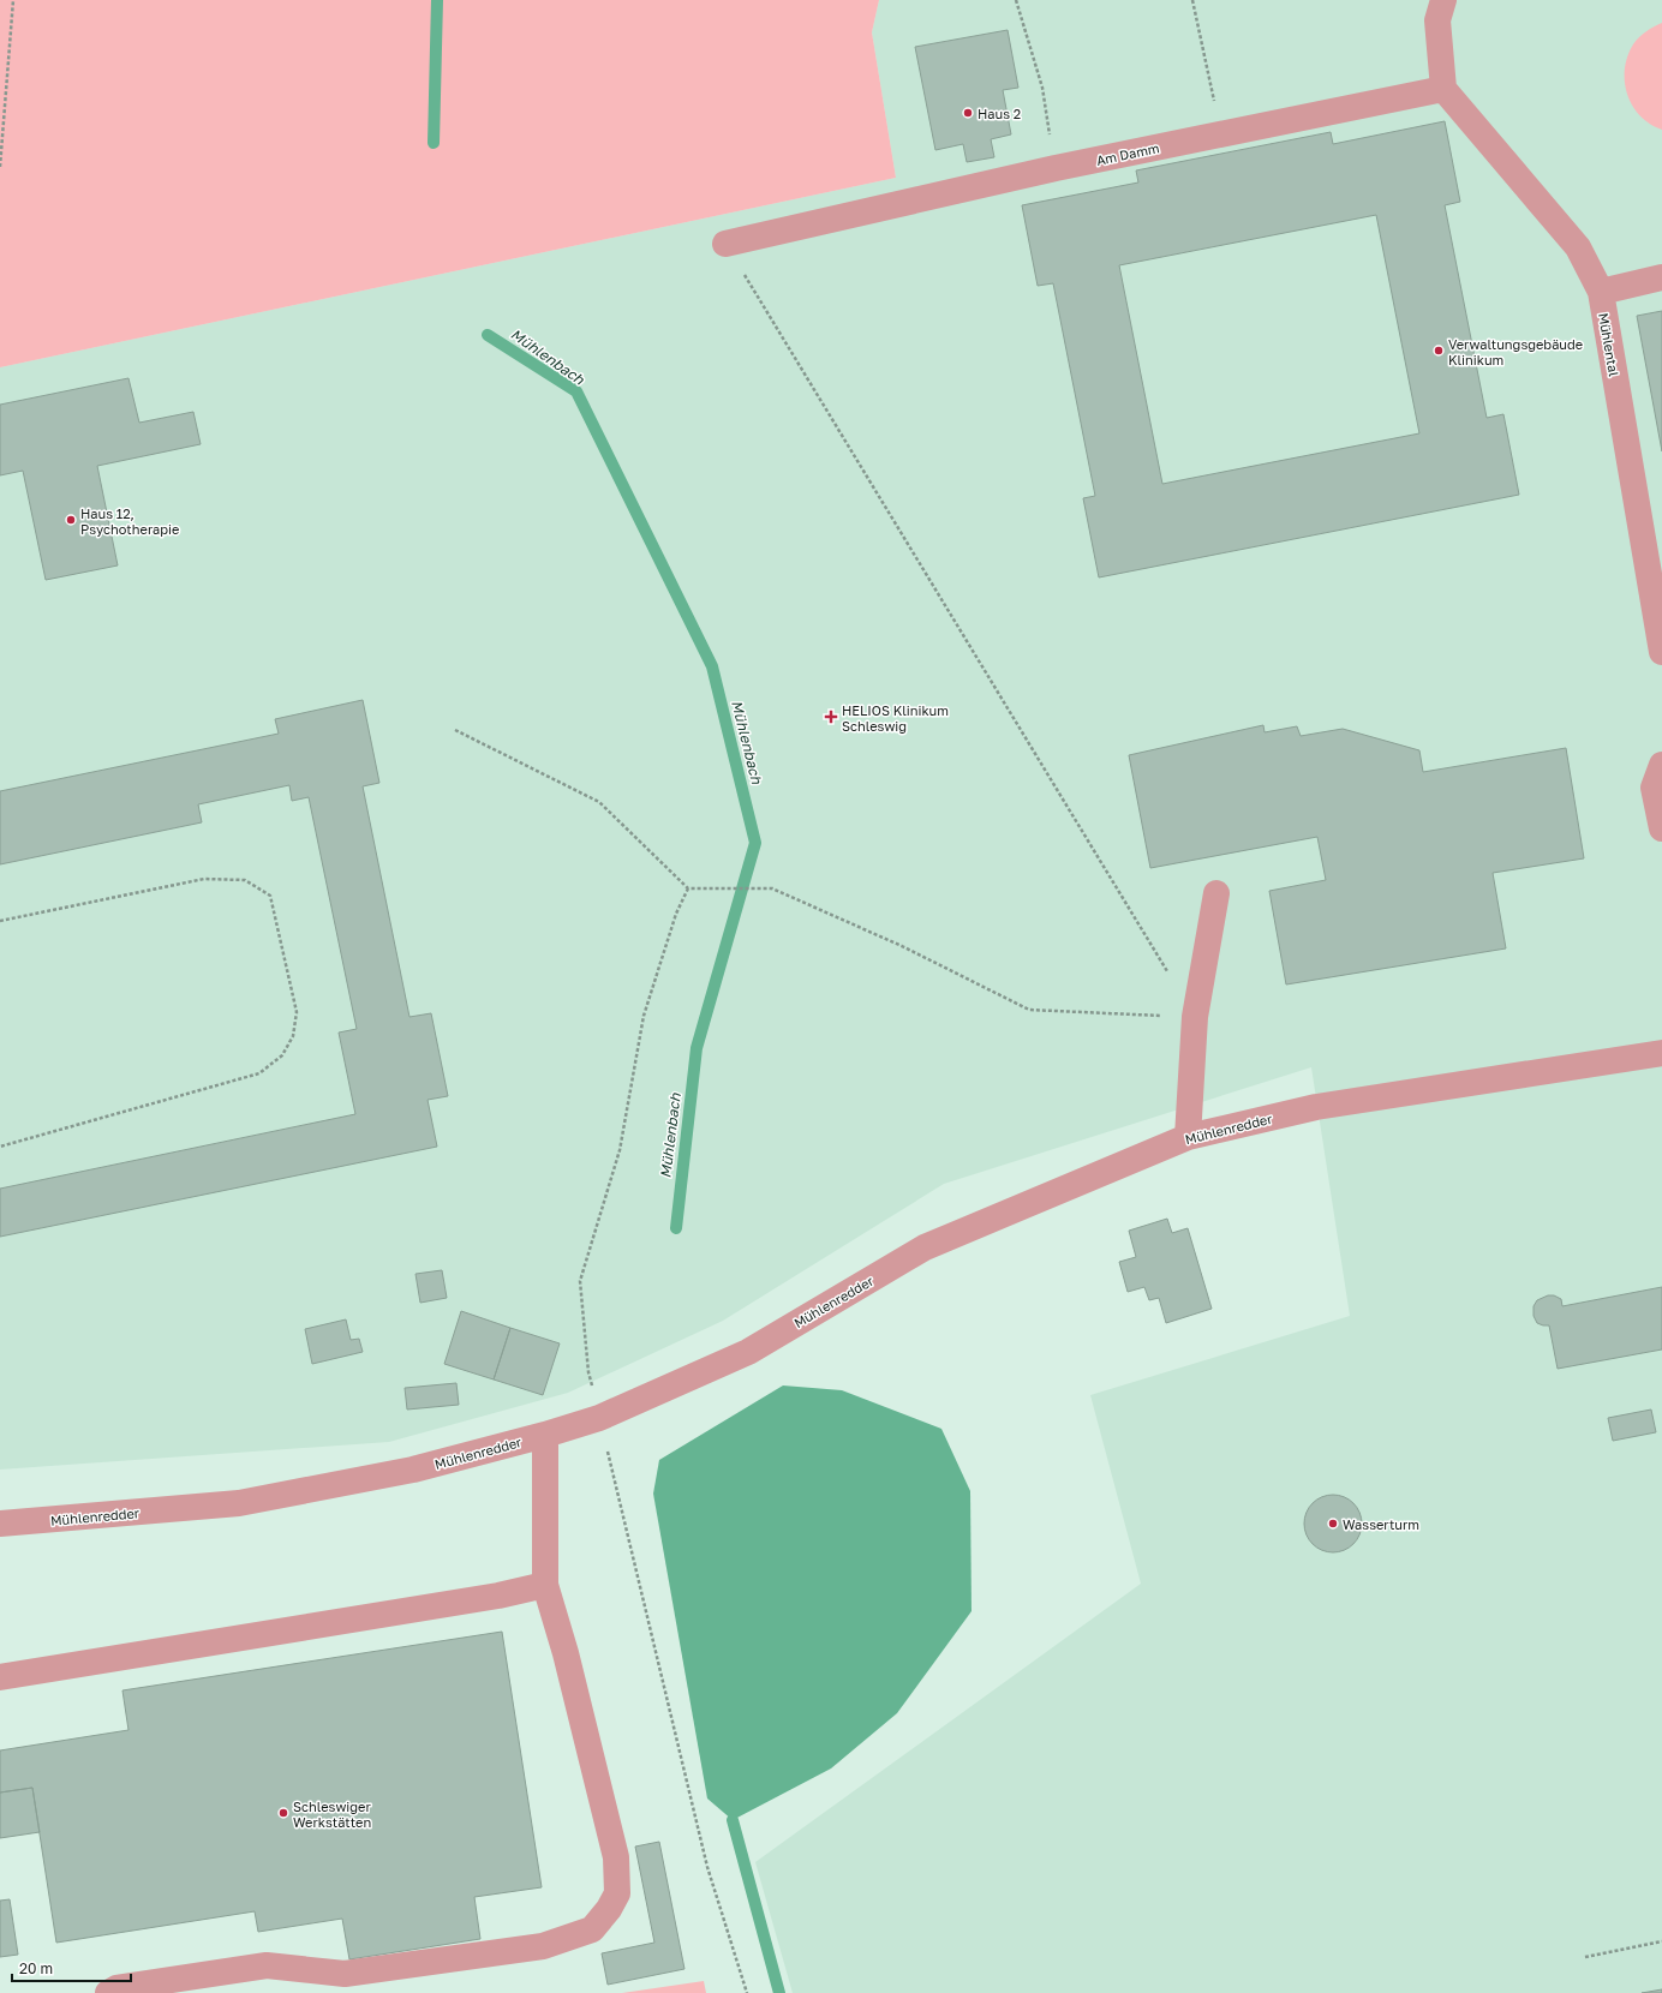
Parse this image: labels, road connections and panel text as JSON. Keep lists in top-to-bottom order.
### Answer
{
  "streets": {
    "street": ["Am Damm", "Mühlental", "Mühlenredder"]
  },
  "crossings": [
    ["Am Damm", "Mühlental"]
  ],
  "water": ["Mühlenbach"],
  "places": {
    "other": [
      "Haus 2",
      "Verwaltungsgebäude Klinikum",
      "Haus 12, Psychotherapie",
      "Wasserturm",
      "Schleswiger Werkstätten"
    ],
    "health": ["HELIOS Klinikum Schleswig"]
  },
  "scale_bar": "20 m"
}
